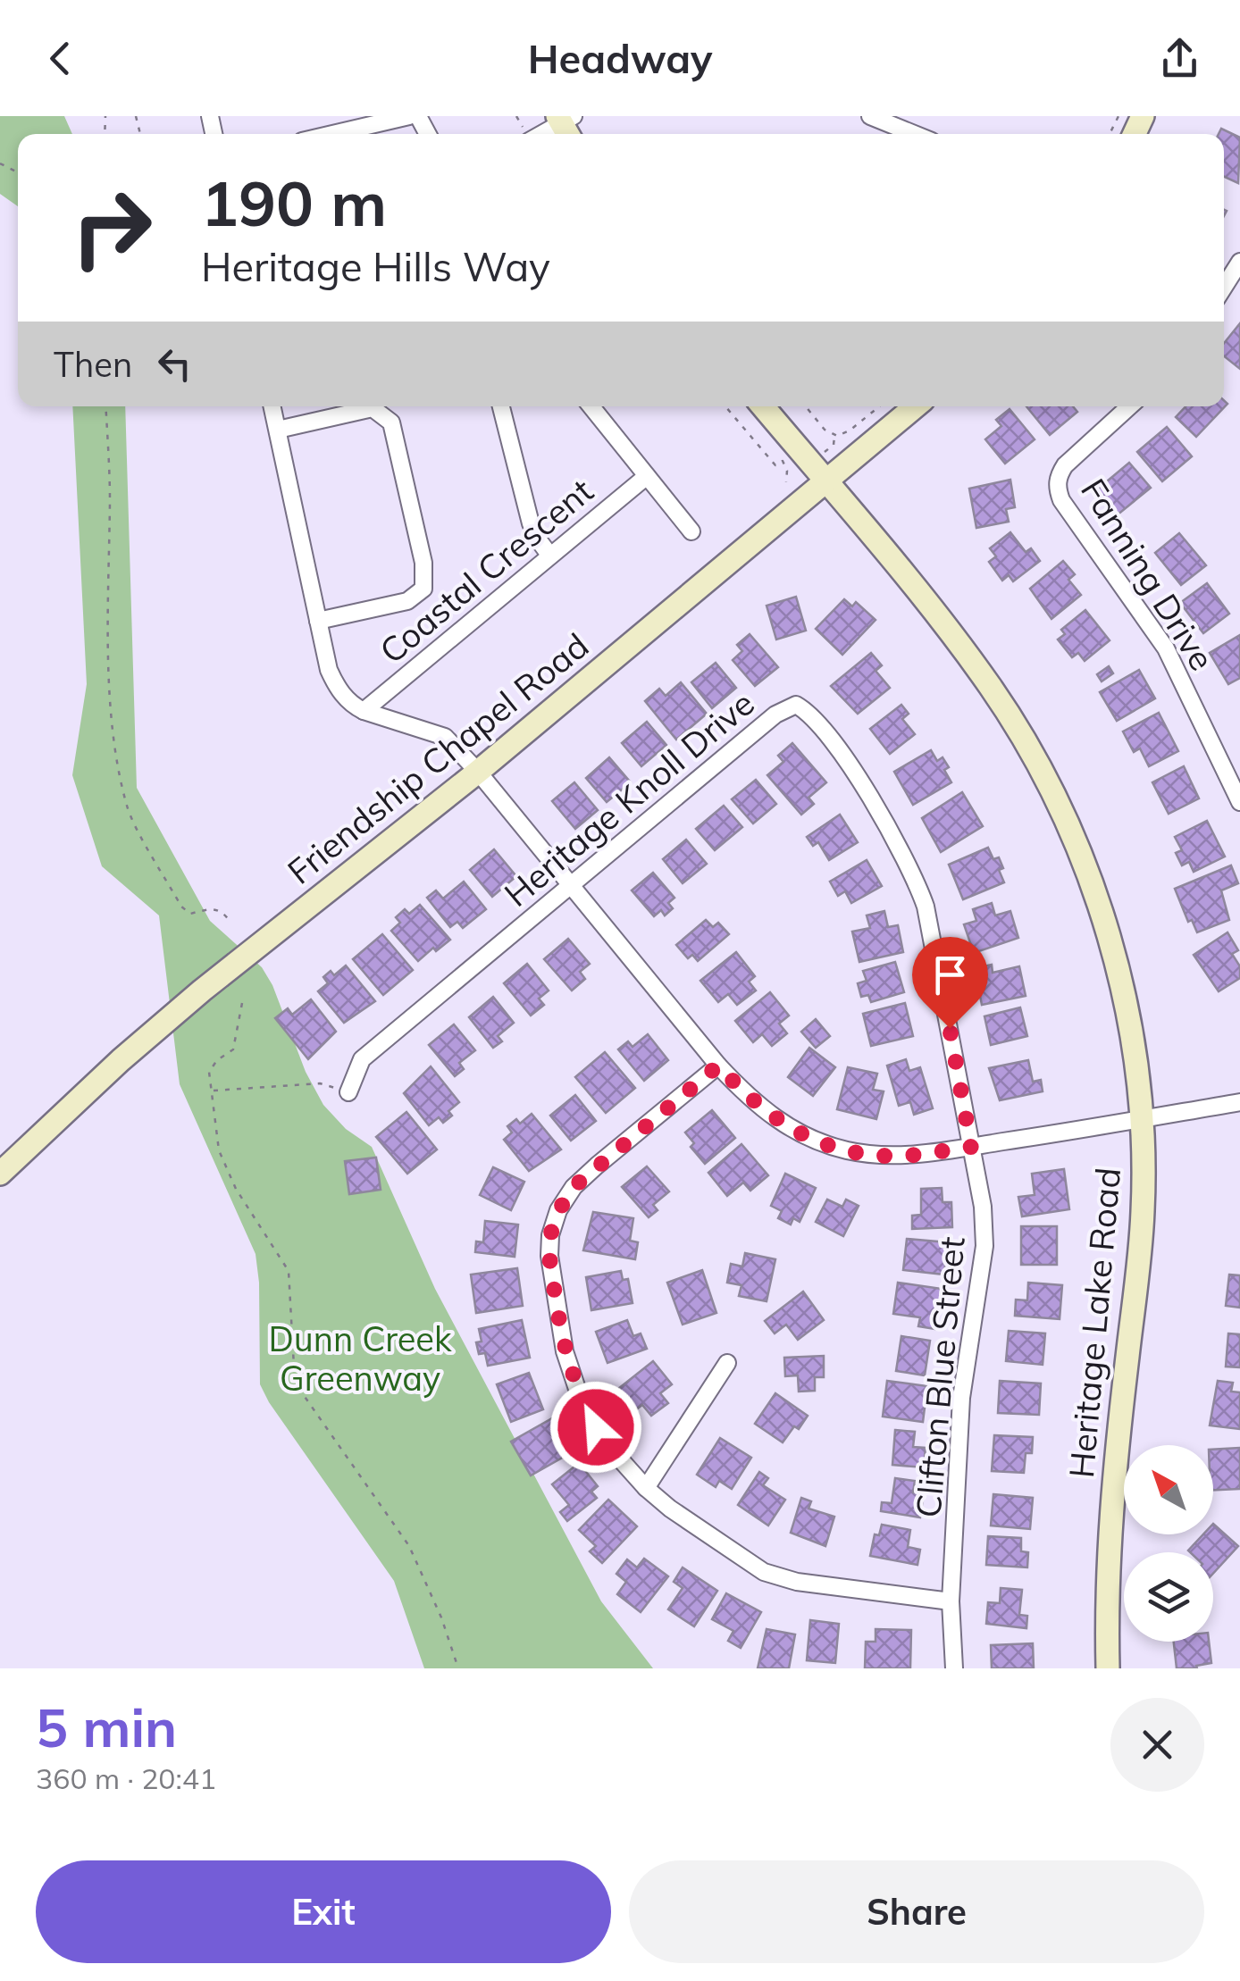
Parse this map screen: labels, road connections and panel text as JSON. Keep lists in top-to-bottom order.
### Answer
{
  "streets": {
    "main road": ["Friendship Chapel Road", "Heritage Lake Road"],
    "street": [
      "Coastal Crescent",
      "Fanning Drive",
      "Heritage Knoll Drive",
      "Clifton Blue Street"
    ]
  },
  "crossings": [
    ["Friendship Chapel Road", "Heritage Lake Road"],
    ["Heritage Knoll Drive", "Clifton Blue Street"]
  ],
  "parks": ["Dunn Creek Greenway"],
  "north": "top left",
  "page": {
    "header": "Headway",
    "turn": ["190 m", "Heritage Hills Way"],
    "then": "Then",
    "heading": ["5 min", "360 m · 20:41"],
    "buttons": ["Exit", "Share"]
  }
}
